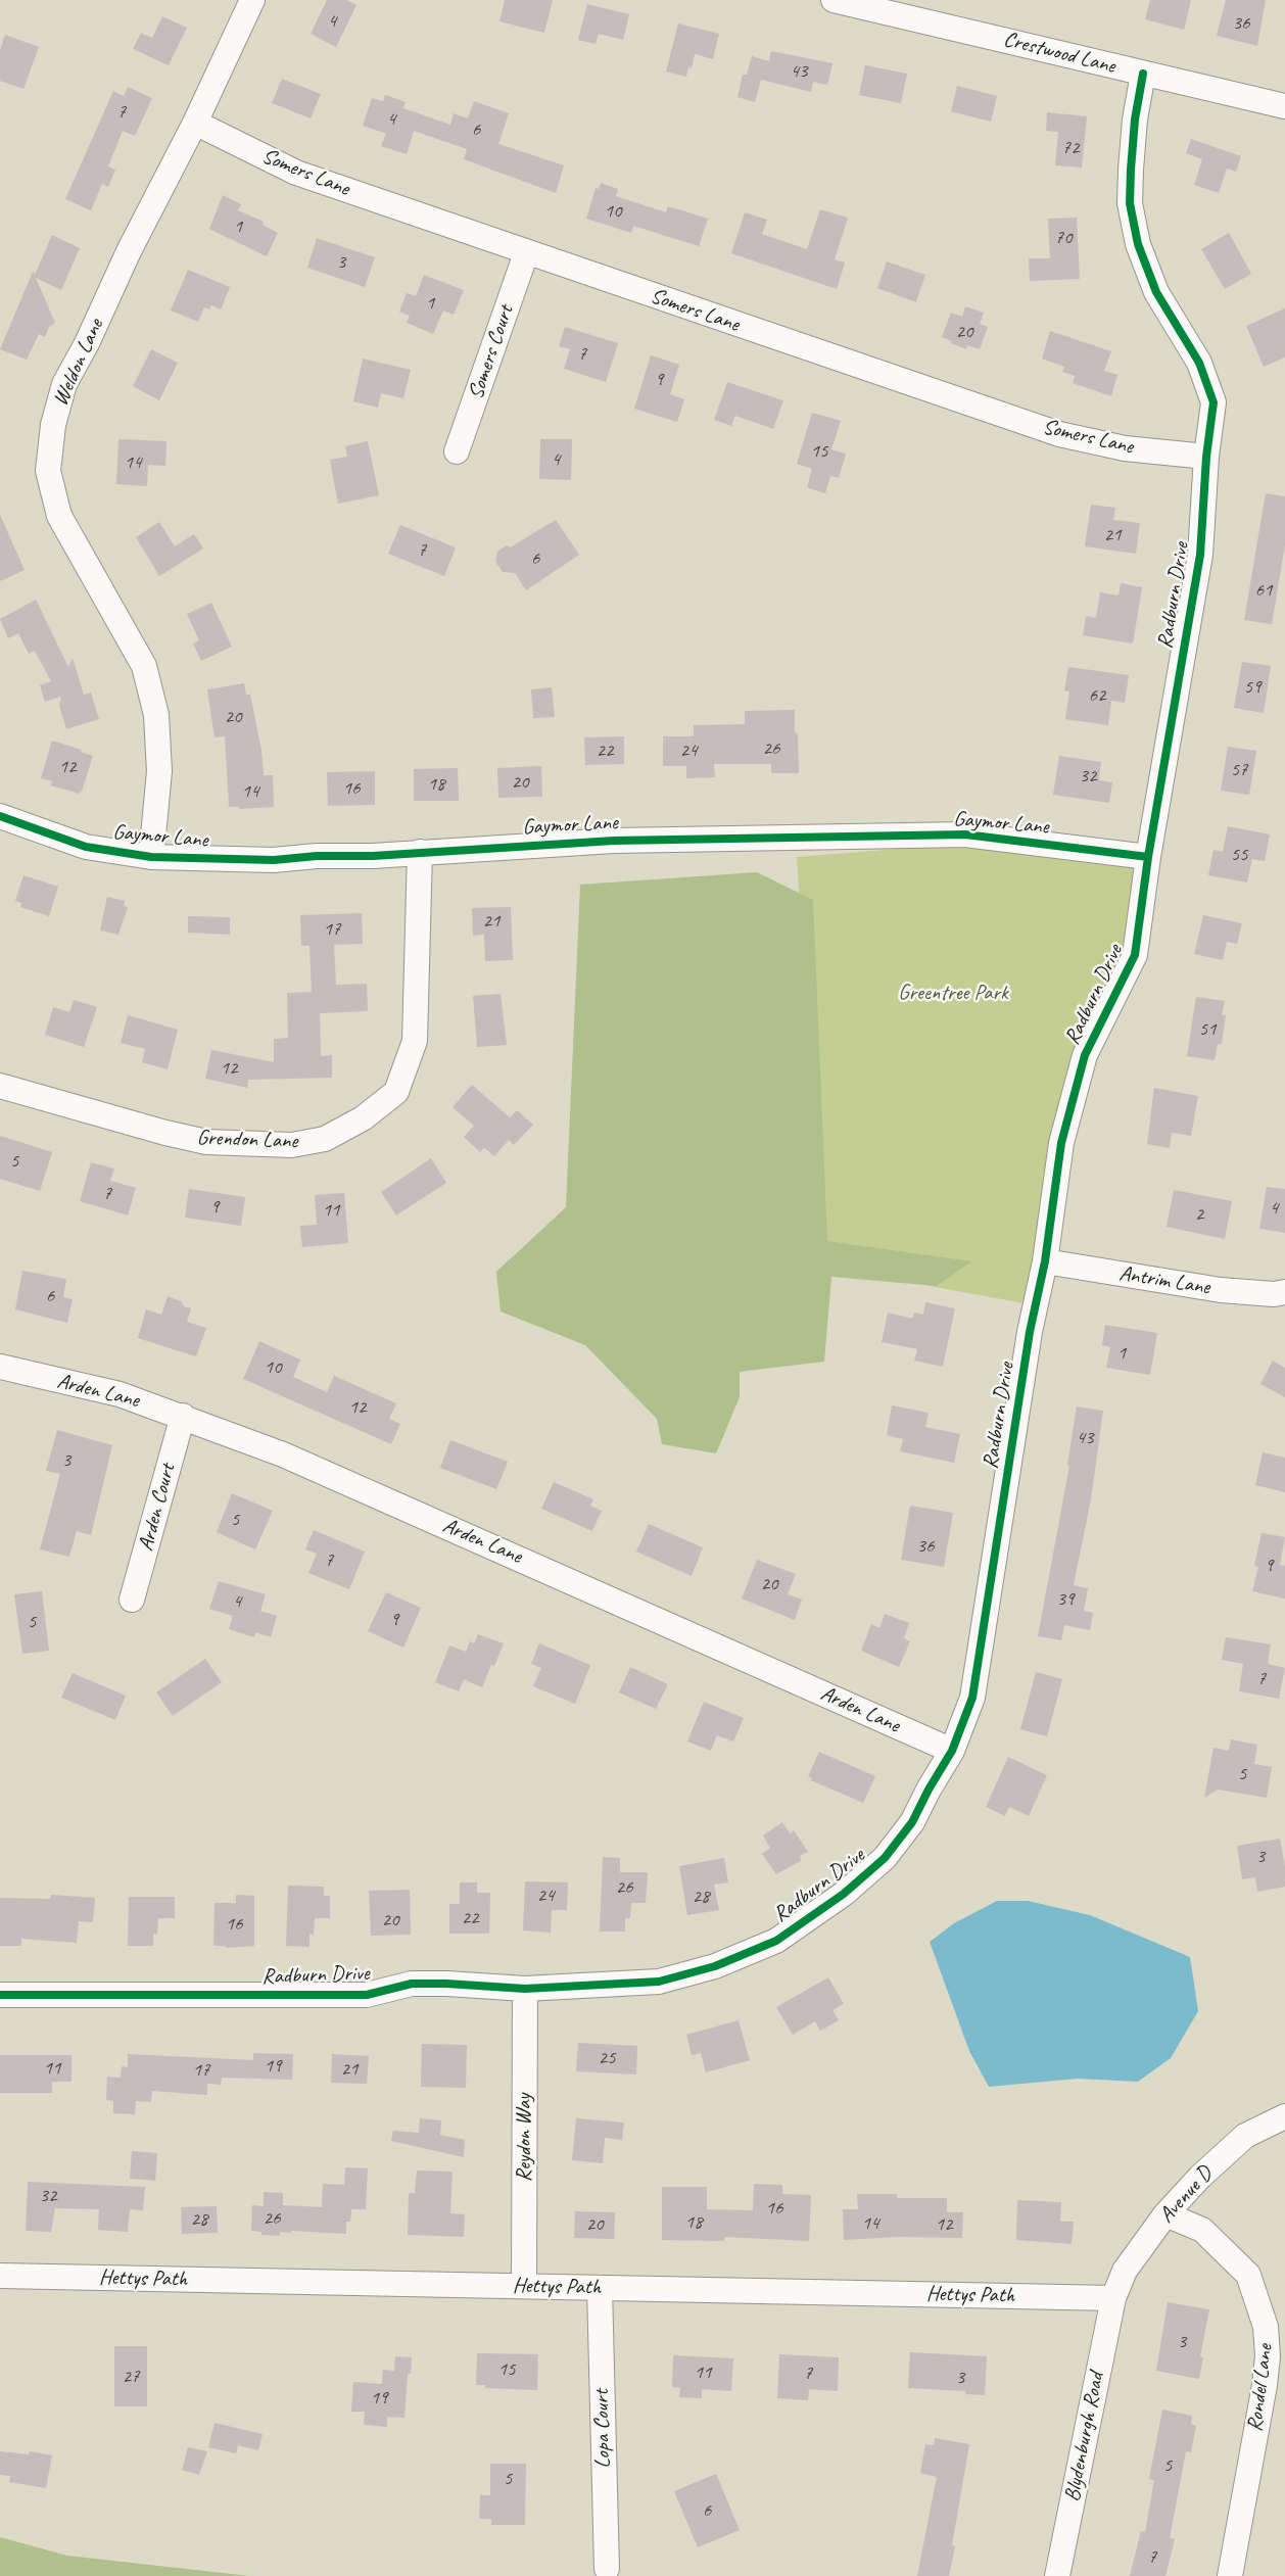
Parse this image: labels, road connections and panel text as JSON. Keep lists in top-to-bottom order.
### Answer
{
  "streets": {
    "street": [
      "Crestwood Lane",
      "Somers Lane",
      "Somers Court",
      "Weldon Lane",
      "Radburn Drive",
      "Gaymor Lane",
      "Grendon Lane",
      "Antrim Lane",
      "Arden Lane",
      "Arden Court",
      "Reydon Way",
      "Avenue D",
      "Hettys Path",
      "Rondel Lane",
      "Lopa Court",
      "Blydenburgh Road"
    ]
  },
  "crossings": [
    ["Crestwood Lane", "Radburn Drive"],
    ["Somers Lane", "Somers Court"],
    ["Somers Lane", "Weldon Lane"],
    ["Somers Lane", "Radburn Drive"],
    ["Weldon Lane", "Gaymor Lane"],
    ["Radburn Drive", "Gaymor Lane"],
    ["Radburn Drive", "Antrim Lane"],
    ["Radburn Drive", "Arden Lane"],
    ["Radburn Drive", "Reydon Way"],
    ["Gaymor Lane", "Grendon Lane"],
    ["Arden Lane", "Arden Court"],
    ["Reydon Way", "Hettys Path"],
    ["Avenue D", "Hettys Path"],
    ["Avenue D", "Rondel Lane"],
    ["Avenue D", "Blydenburgh Road"],
    ["Hettys Path", "Lopa Court"],
    ["Hettys Path", "Blydenburgh Road"]
  ],
  "parks": ["Greentree Park"],
  "house_numbers": [
    "4",
    "36",
    "43",
    "7",
    "4",
    "6",
    "72",
    "10",
    "1",
    "70",
    "3",
    "1",
    "20",
    "7",
    "9",
    "15",
    "4",
    "14",
    "21",
    "7",
    "6",
    "61",
    "59",
    "62",
    "20",
    "26",
    "22",
    "24",
    "12",
    "57",
    "32",
    "20",
    "18",
    "16",
    "14",
    "55",
    "21",
    "17",
    "51",
    "12",
    "5",
    "7",
    "9",
    "4",
    "11",
    "2",
    "6",
    "1",
    "10",
    "12",
    "43",
    "3",
    "5",
    "36",
    "7",
    "9",
    "20",
    "39",
    "4",
    "9",
    "5",
    "7",
    "5",
    "3",
    "26",
    "24",
    "28",
    "22",
    "20",
    "16",
    "25",
    "19",
    "11",
    "21",
    "17",
    "32",
    "16",
    "26",
    "28",
    "18",
    "14",
    "20",
    "12",
    "3",
    "15",
    "11",
    "7",
    "27",
    "3",
    "19",
    "5",
    "5",
    "6",
    "7"
  ]
}
